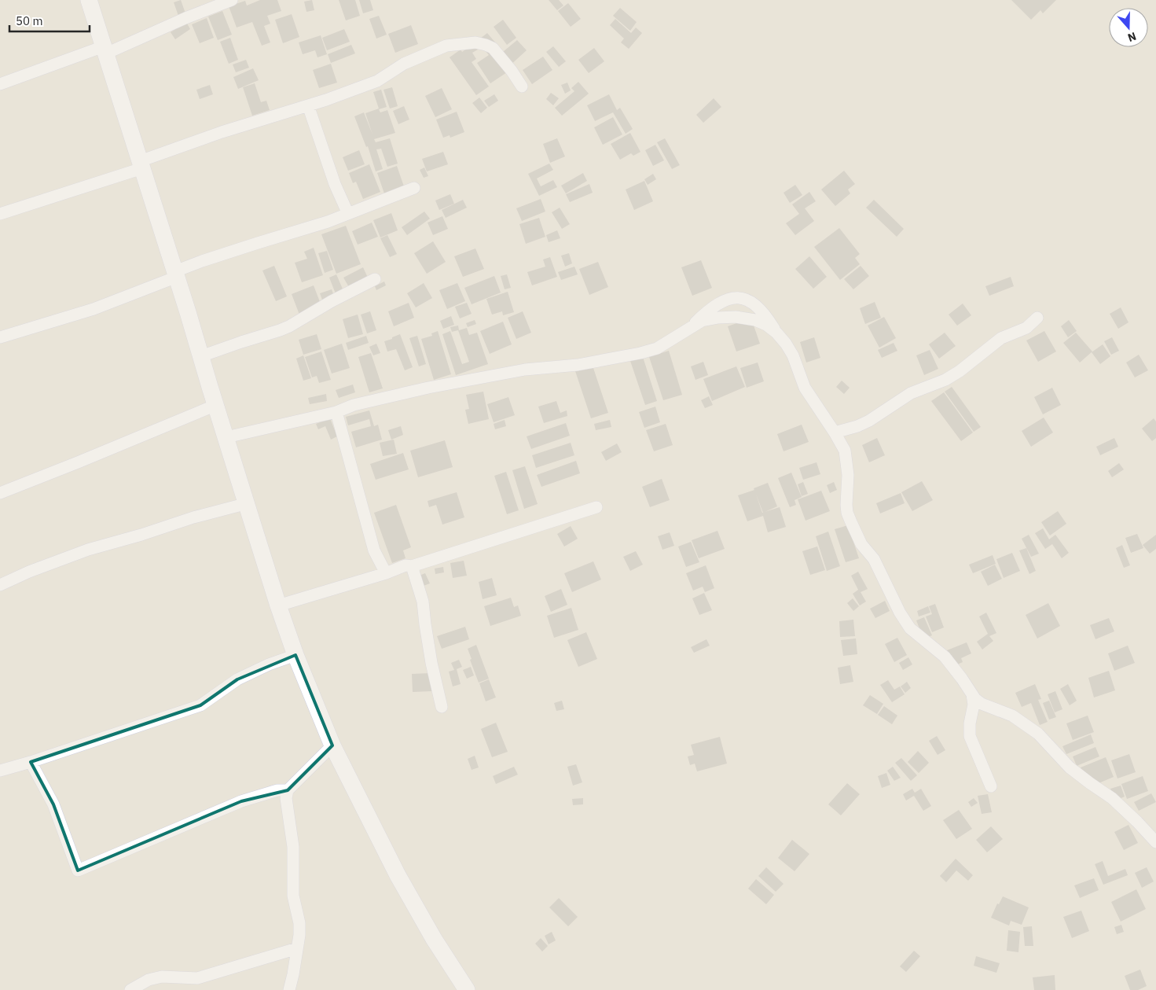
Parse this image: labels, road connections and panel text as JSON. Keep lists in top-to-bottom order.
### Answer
{
  "scale_bar": "50 m",
  "north": "bottom"
}
